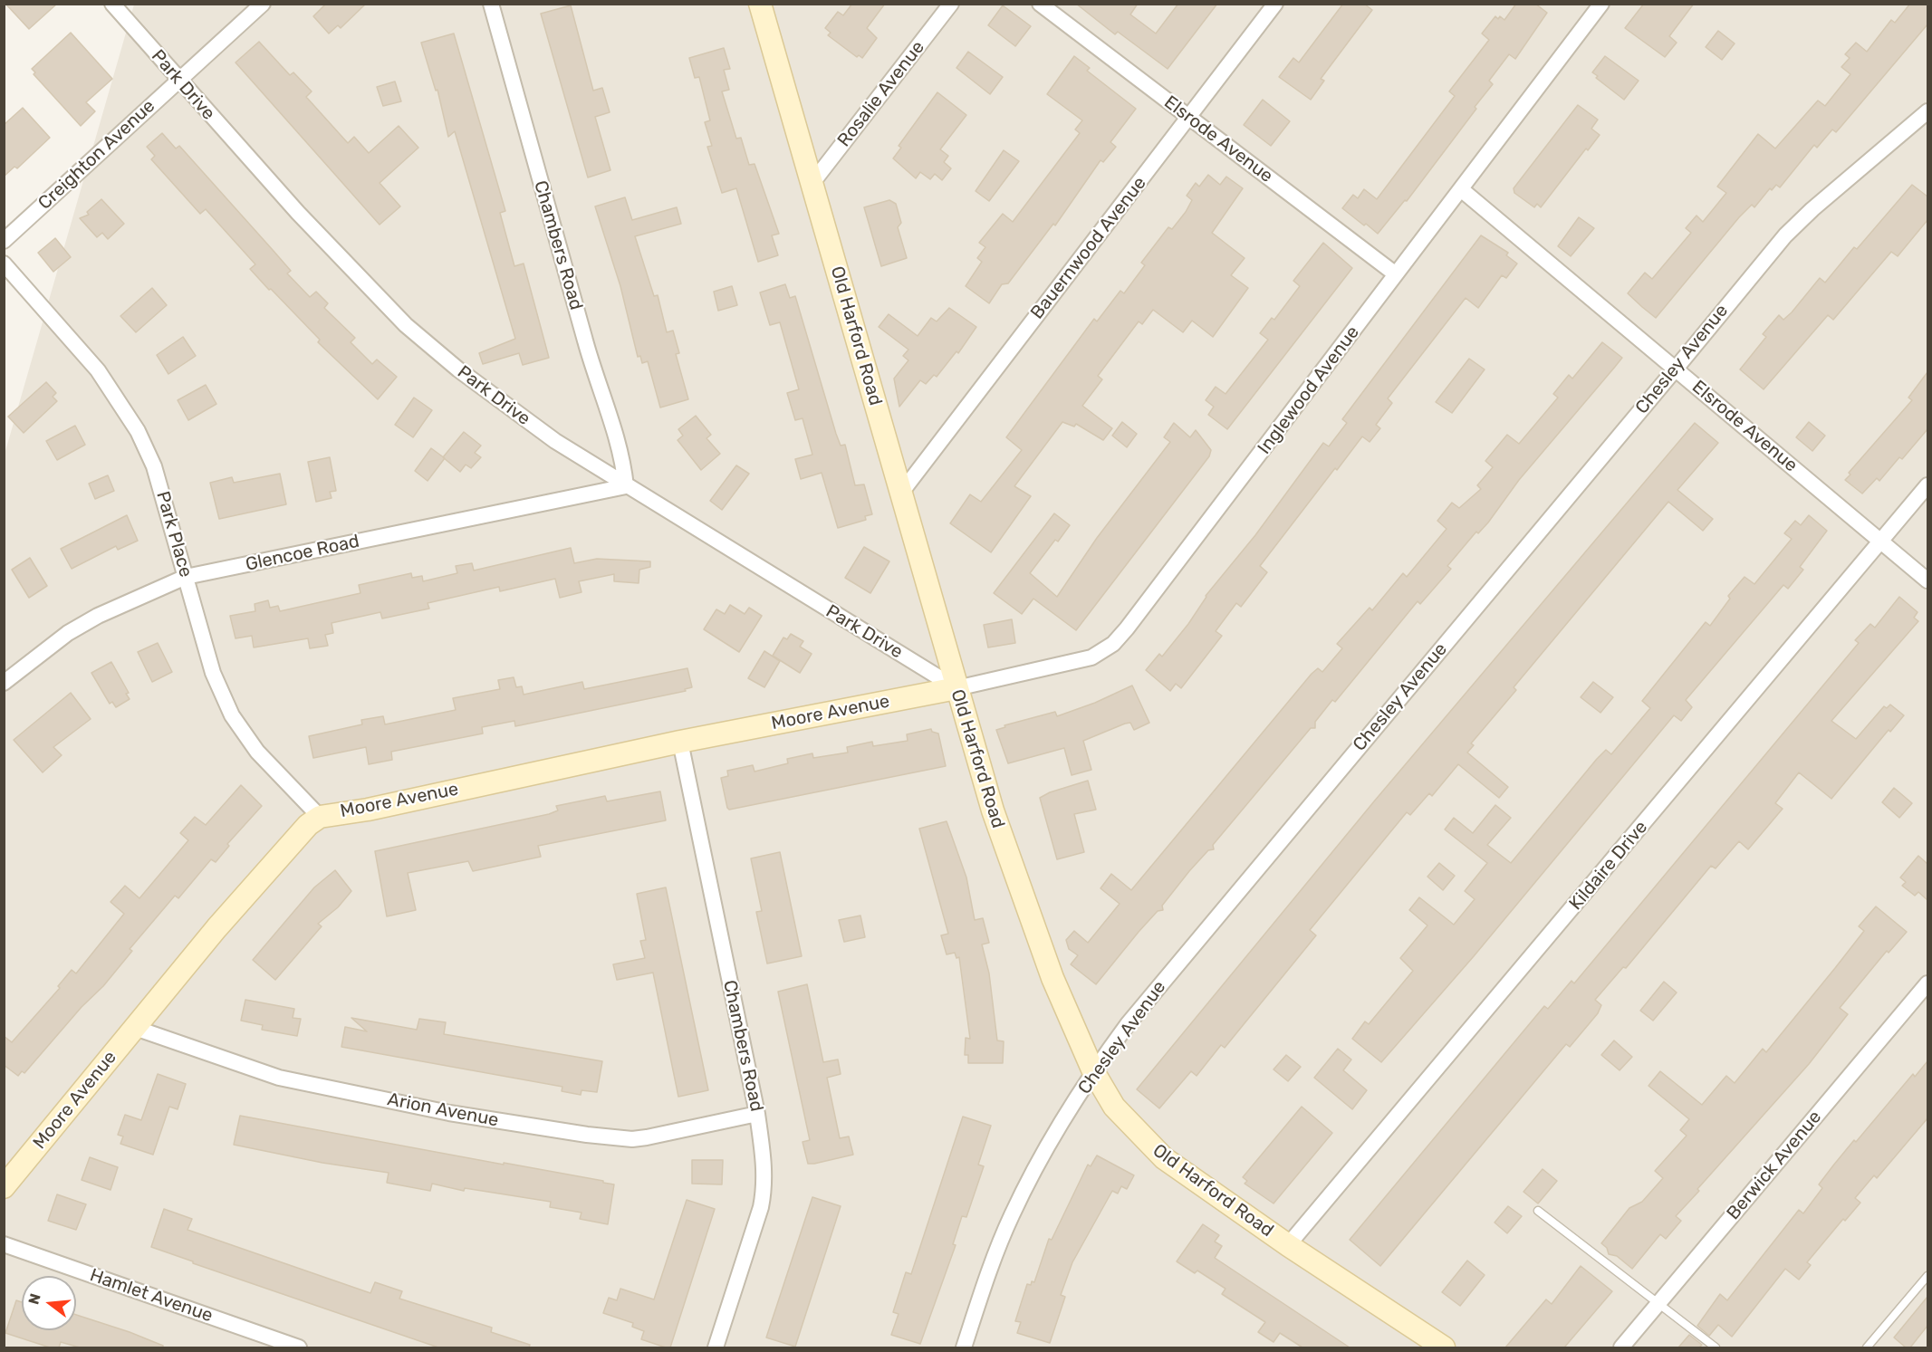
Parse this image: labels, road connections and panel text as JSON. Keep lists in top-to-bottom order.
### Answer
{
  "streets": {
    "street": [
      "Park Drive",
      "Rosalie Avenue",
      "Elsrode Avenue",
      "Creighton Avenue",
      "Chambers Road",
      "Bauernwood Avenue",
      "Old Harford Road",
      "Chesley Avenue",
      "Inglewood Avenue",
      "Park Place",
      "Glencoe Road",
      "Moore Avenue",
      "Kildaire Drive",
      "Arion Avenue",
      "Berwick Avenue",
      "Hamlet Avenue"
    ]
  },
  "crossings": [
    ["Park Drive", "Creighton Avenue"],
    ["Park Drive", "Chambers Road"],
    ["Park Drive", "Old Harford Road"],
    ["Park Drive", "Inglewood Avenue"],
    ["Park Drive", "Glencoe Road"],
    ["Park Drive", "Moore Avenue"],
    ["Rosalie Avenue", "Old Harford Road"],
    ["Elsrode Avenue", "Bauernwood Avenue"],
    ["Elsrode Avenue", "Chesley Avenue"],
    ["Elsrode Avenue", "Inglewood Avenue"],
    ["Elsrode Avenue", "Kildaire Drive"],
    ["Chambers Road", "Glencoe Road"],
    ["Chambers Road", "Moore Avenue"],
    ["Chambers Road", "Arion Avenue"],
    ["Bauernwood Avenue", "Old Harford Road"],
    ["Old Harford Road", "Chesley Avenue"],
    ["Old Harford Road", "Inglewood Avenue"],
    ["Old Harford Road", "Moore Avenue"],
    ["Old Harford Road", "Kildaire Drive"],
    ["Inglewood Avenue", "Moore Avenue"],
    ["Park Place", "Glencoe Road"],
    ["Park Place", "Moore Avenue"],
    ["Moore Avenue", "Arion Avenue"]
  ],
  "north": "left"
}
